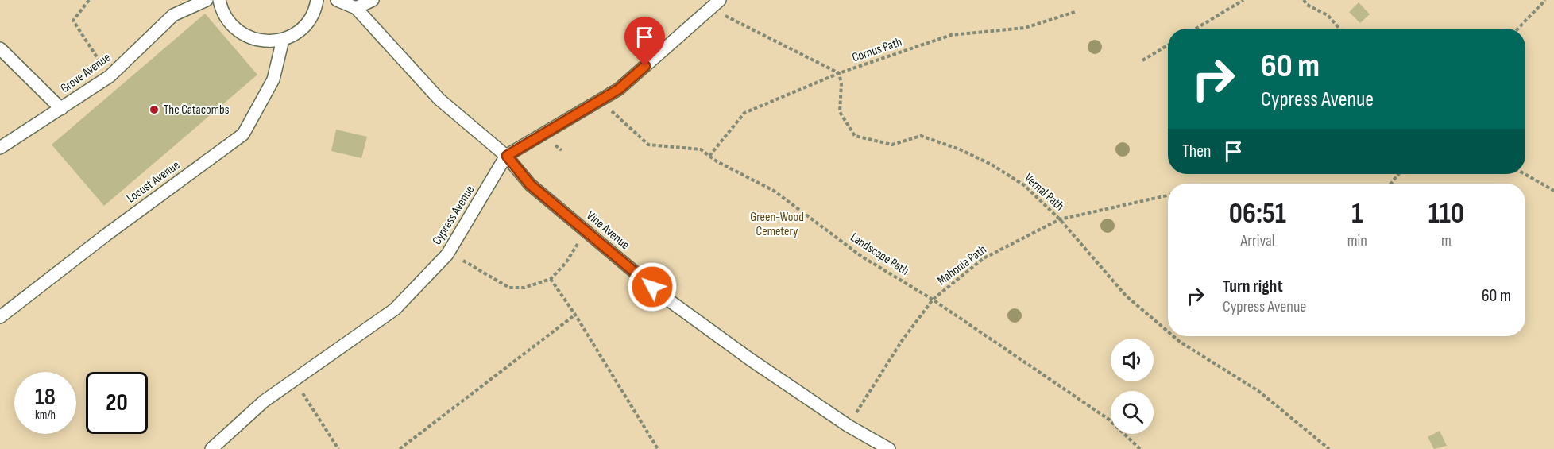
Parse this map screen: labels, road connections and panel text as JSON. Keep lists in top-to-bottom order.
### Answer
{
  "streets": {
    "lane": [
      "Grove Avenue",
      "Locust Avenue",
      "Cypress Avenue",
      "Vine Avenue"
    ],
    "path": [
      "Cornus Path",
      "Vernal Path",
      "Landscape Path",
      "Mahonia Path"
    ]
  },
  "crossings": [
    ["Cornus Path", "Vernal Path"],
    ["Cornus Path", "Landscape Path"],
    ["Vernal Path", "Mahonia Path"],
    ["Cypress Avenue", "Vine Avenue"],
    ["Cypress Avenue", "Landscape Path"],
    ["Vine Avenue", "Mahonia Path"],
    ["Landscape Path", "Mahonia Path"]
  ],
  "parks": ["Green-Wood Cemetery"],
  "places": ["The Catacombs"],
  "page": {
    "turn": ["60 m", "Cypress Avenue"],
    "then": "Then",
    "eta": [
      "06:51",
      "Arrival",
      "1",
      "min",
      "110",
      "m"
    ],
    "list": [
      {
        "name": "Turn right",
        "note": "Cypress Avenue",
        "value": "60 m"
      }
    ],
    "speed": "18 km/h",
    "limit": "20"
  }
}
